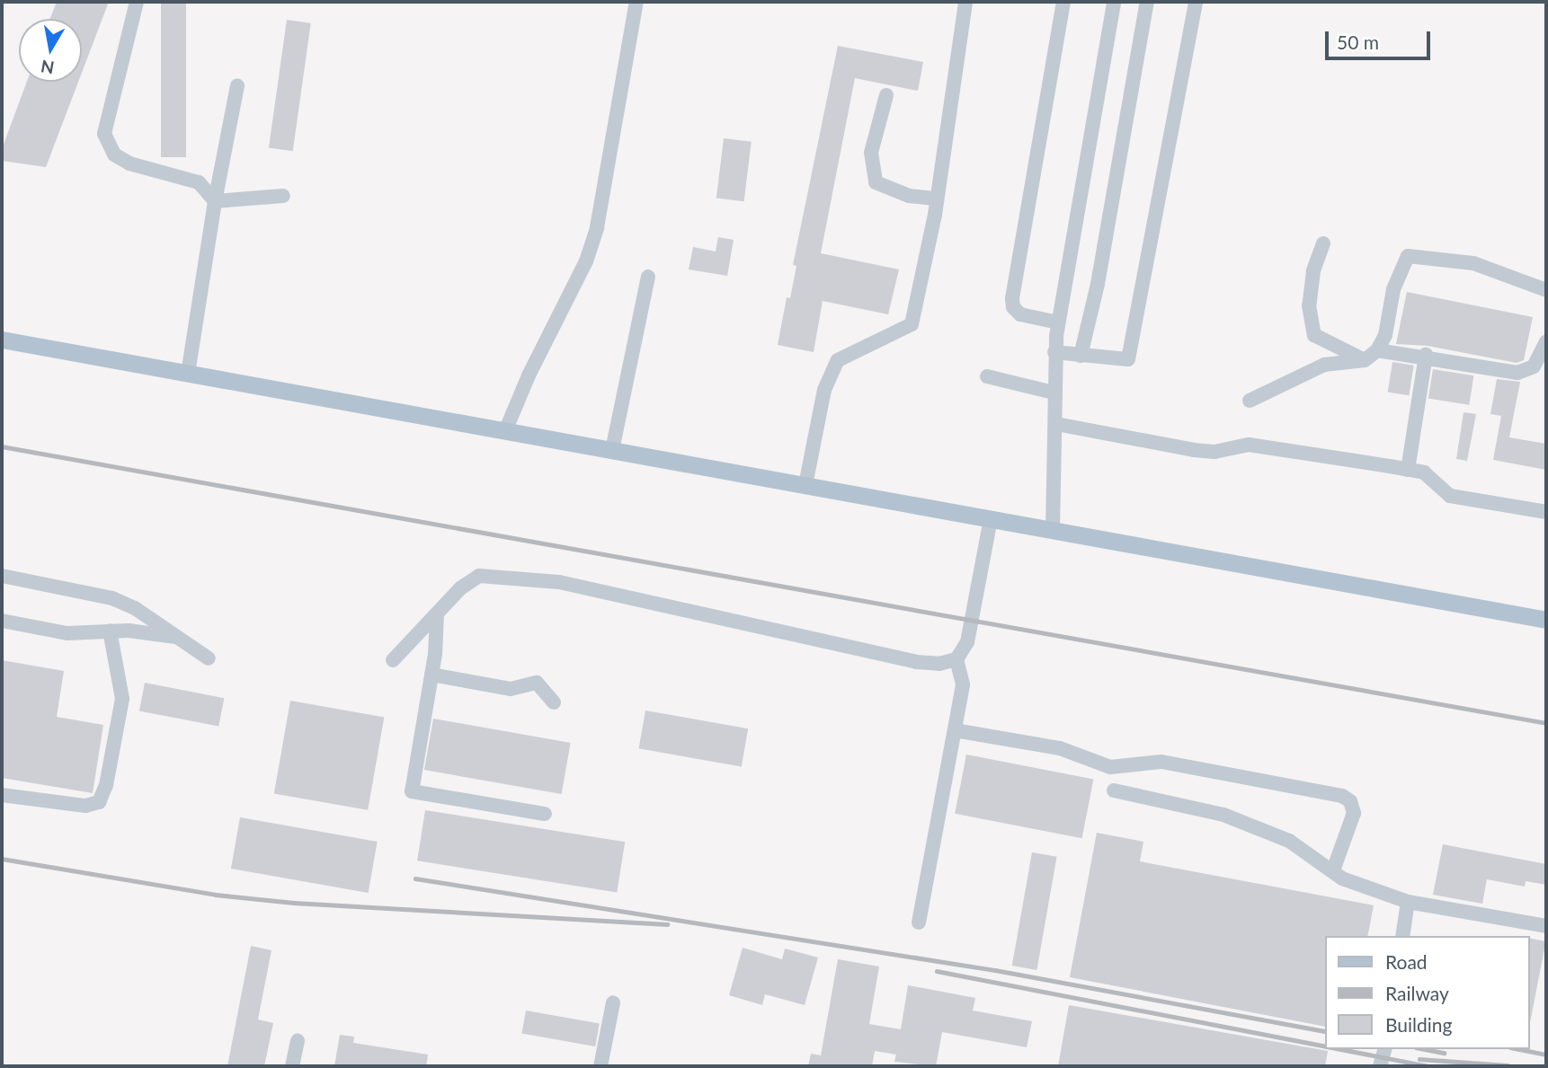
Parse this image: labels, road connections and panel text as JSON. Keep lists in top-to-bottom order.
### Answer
{
  "legend": ["Road", "Railway", "Building"],
  "scale_bar": "50 m",
  "north": "bottom"
}
